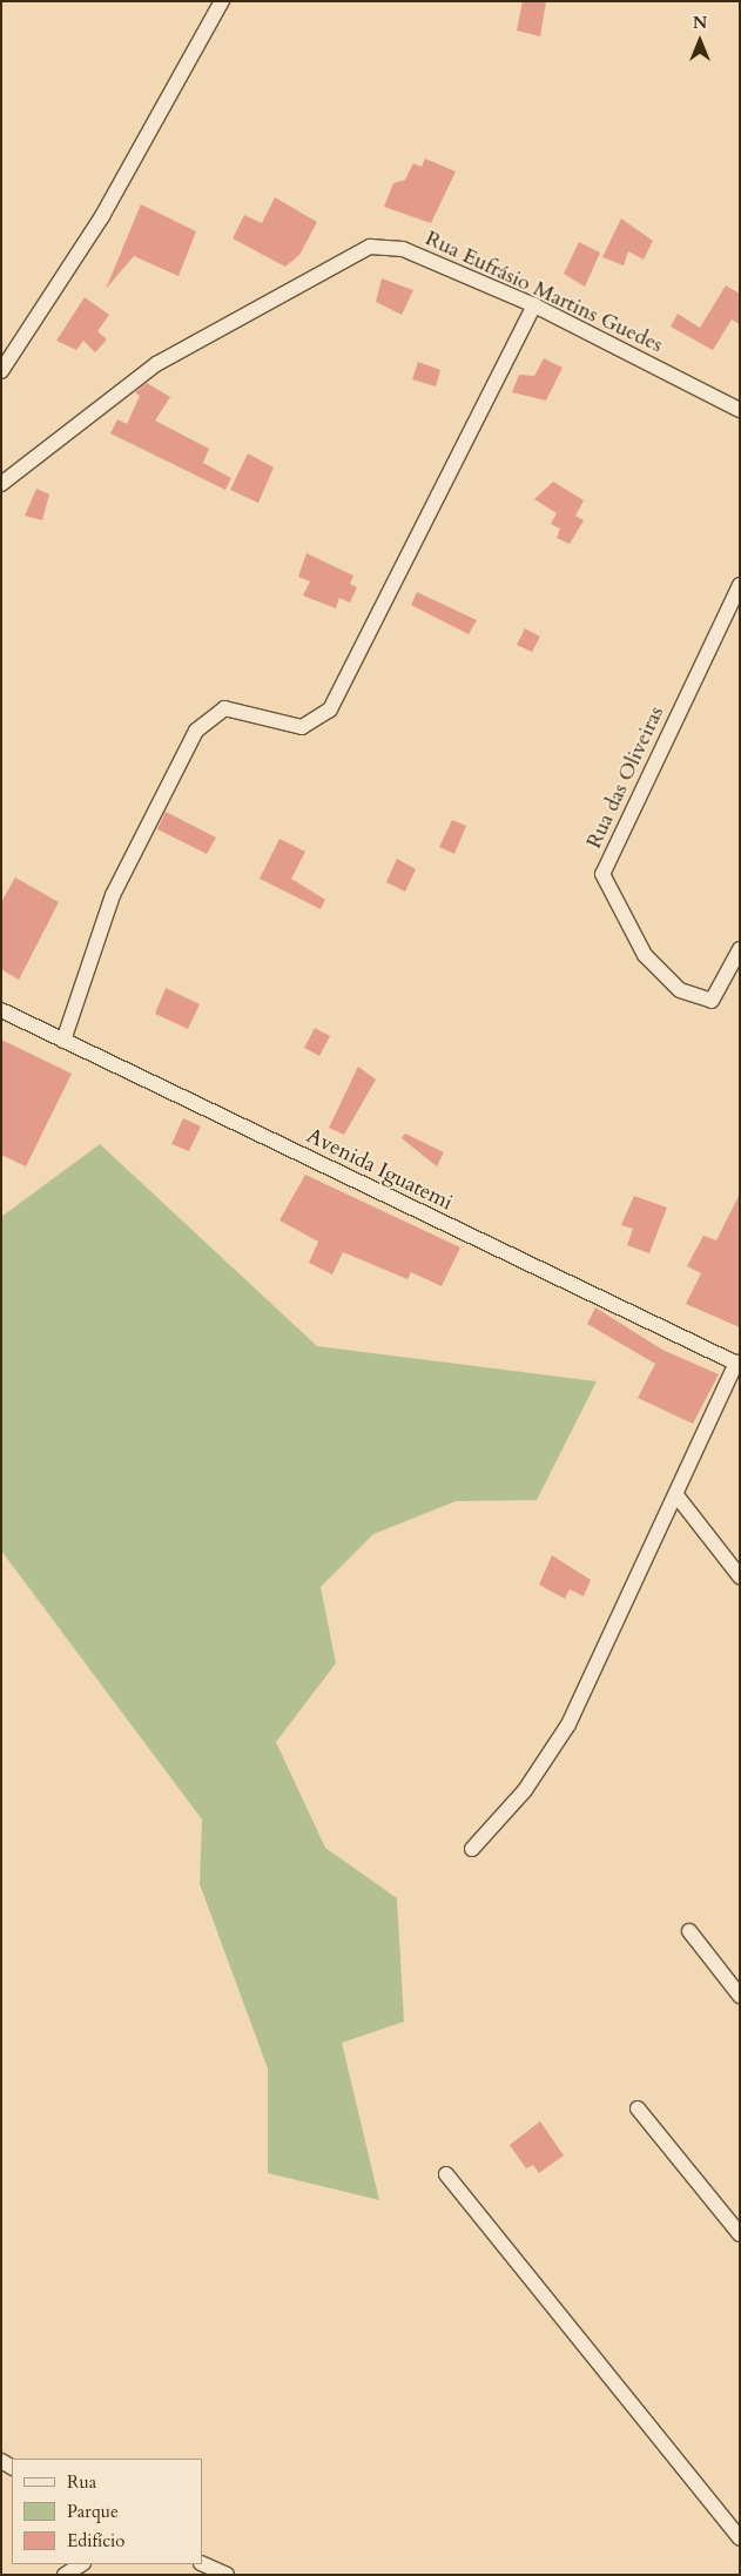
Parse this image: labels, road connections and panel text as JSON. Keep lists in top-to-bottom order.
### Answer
{
  "streets": {
    "street": ["Rua Eufrásio Martins Guedes", "Rua das Oliveiras", "Avenida Iguatemi"]
  },
  "legend": ["Rua", "Parque", "Edifício"],
  "north": "top"
}
